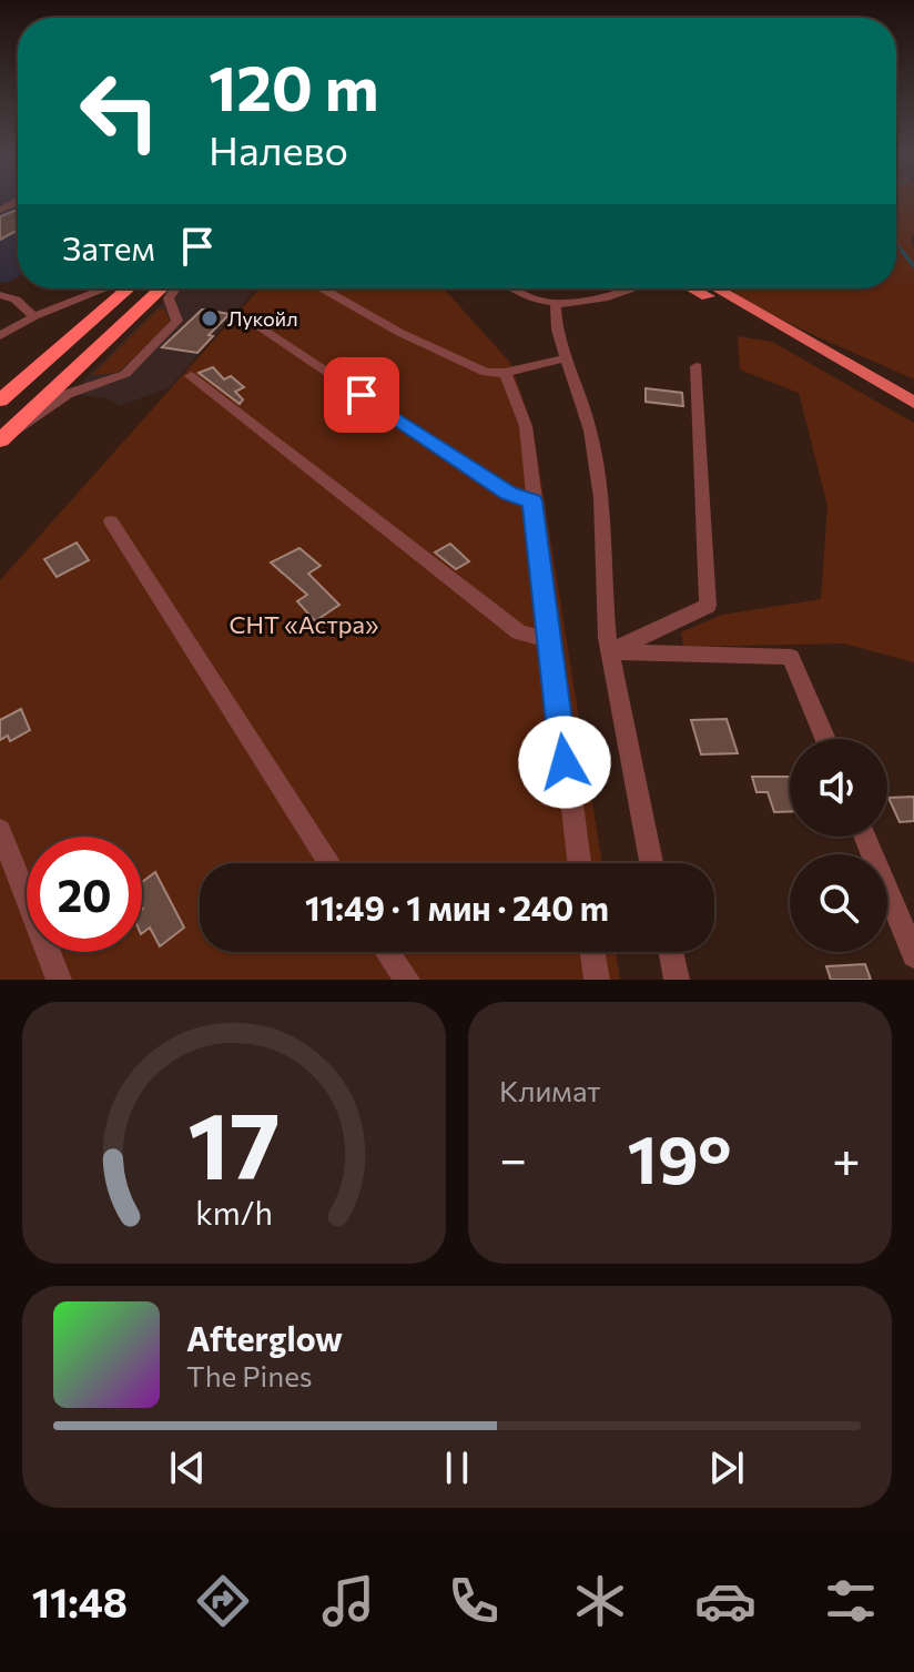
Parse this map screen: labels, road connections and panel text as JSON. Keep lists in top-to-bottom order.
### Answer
{
  "parks": ["СНТ «Астра»"],
  "places": ["Лукойл"],
  "page": {
    "turn": ["120 m", "Налево"],
    "then": "Затем",
    "limit": "20",
    "trip": "11:49 · 1 мин · 240 m",
    "tile": "Климат",
    "heat": ["−", "19°", "+"],
    "song": ["Afterglow", "The Pines"],
    "tabs": "11:48",
    "gauge": ["17", "km/h"]
  }
}
